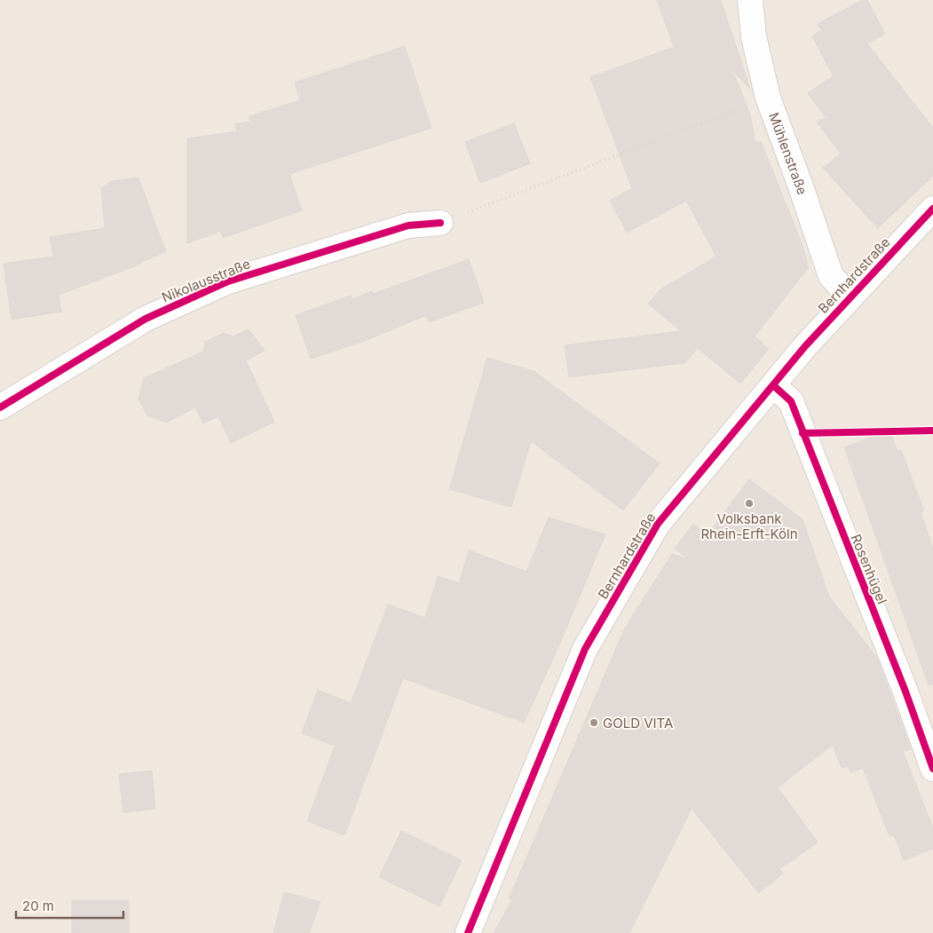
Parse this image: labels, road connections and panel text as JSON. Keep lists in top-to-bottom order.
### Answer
{
  "streets": {
    "street": [
      "Mühlenstraße",
      "Bernhardstraße",
      "Nikolausstraße",
      "Rosenhügel"
    ]
  },
  "crossings": [
    ["Mühlenstraße", "Bernhardstraße"],
    ["Bernhardstraße", "Rosenhügel"]
  ],
  "places": ["Volksbank Rhein-Erft-Köln", "GOLD VITA"],
  "scale_bar": "20 m"
}
